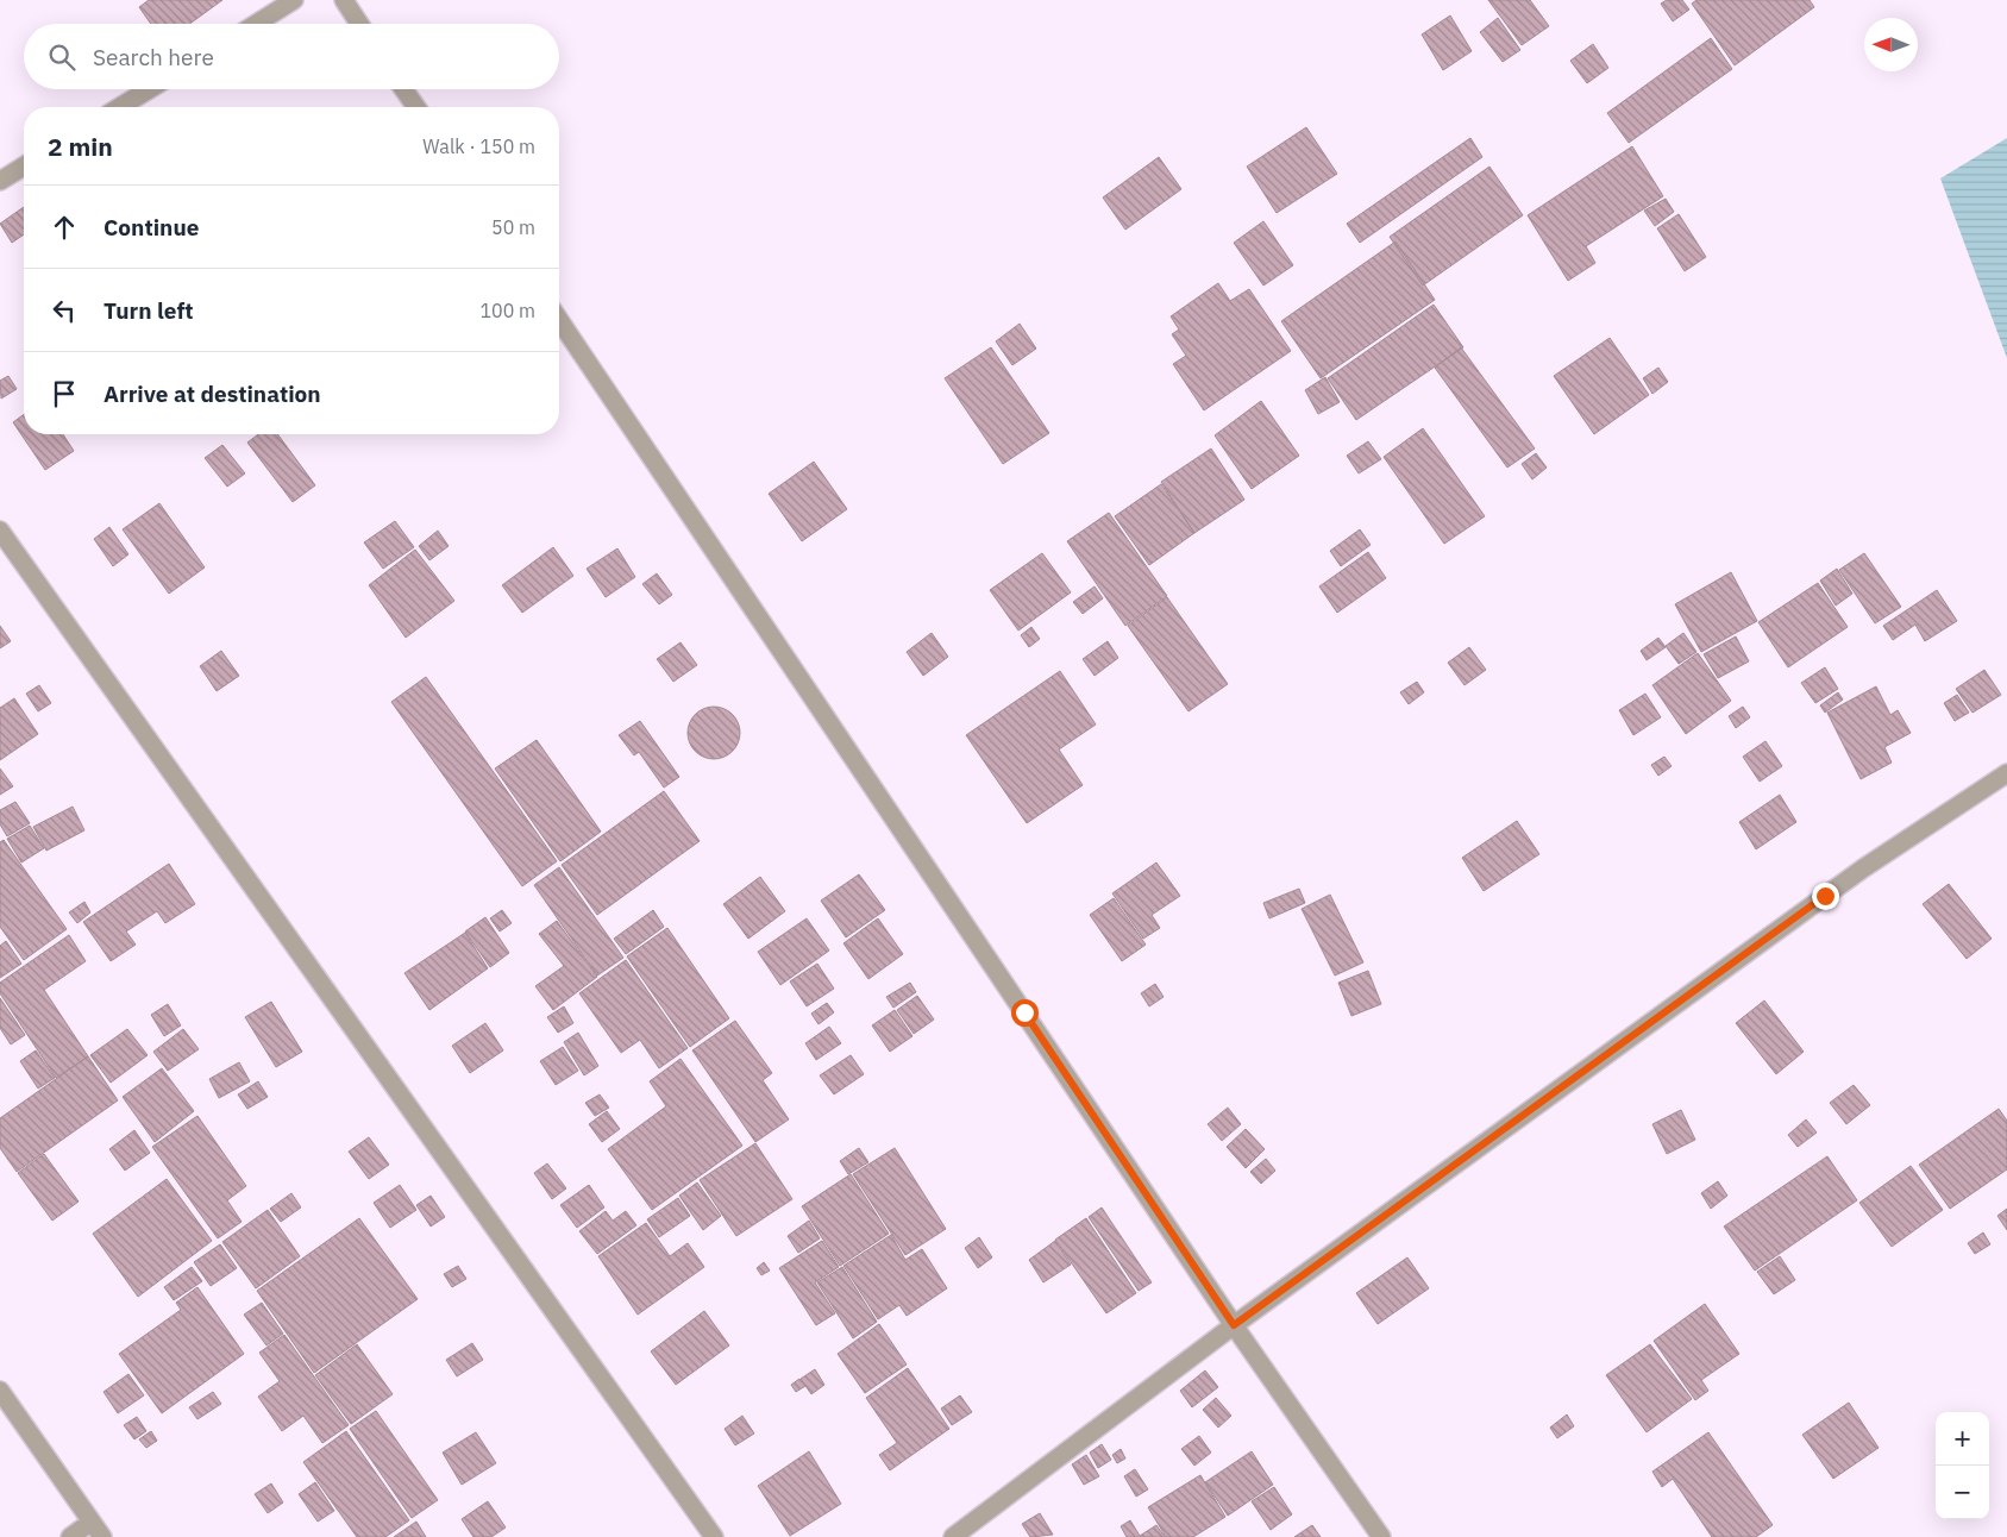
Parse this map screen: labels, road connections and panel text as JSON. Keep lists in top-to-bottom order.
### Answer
{
  "north": "left",
  "page": {
    "search": "Search here",
    "heading": ["2 min", "Walk · 150 m"],
    "list": [
      ["Continue", "50 m"],
      ["Turn left", "100 m"],
      "Arrive at destination"
    ],
    "map_buttons": ["+", "−"]
  }
}
